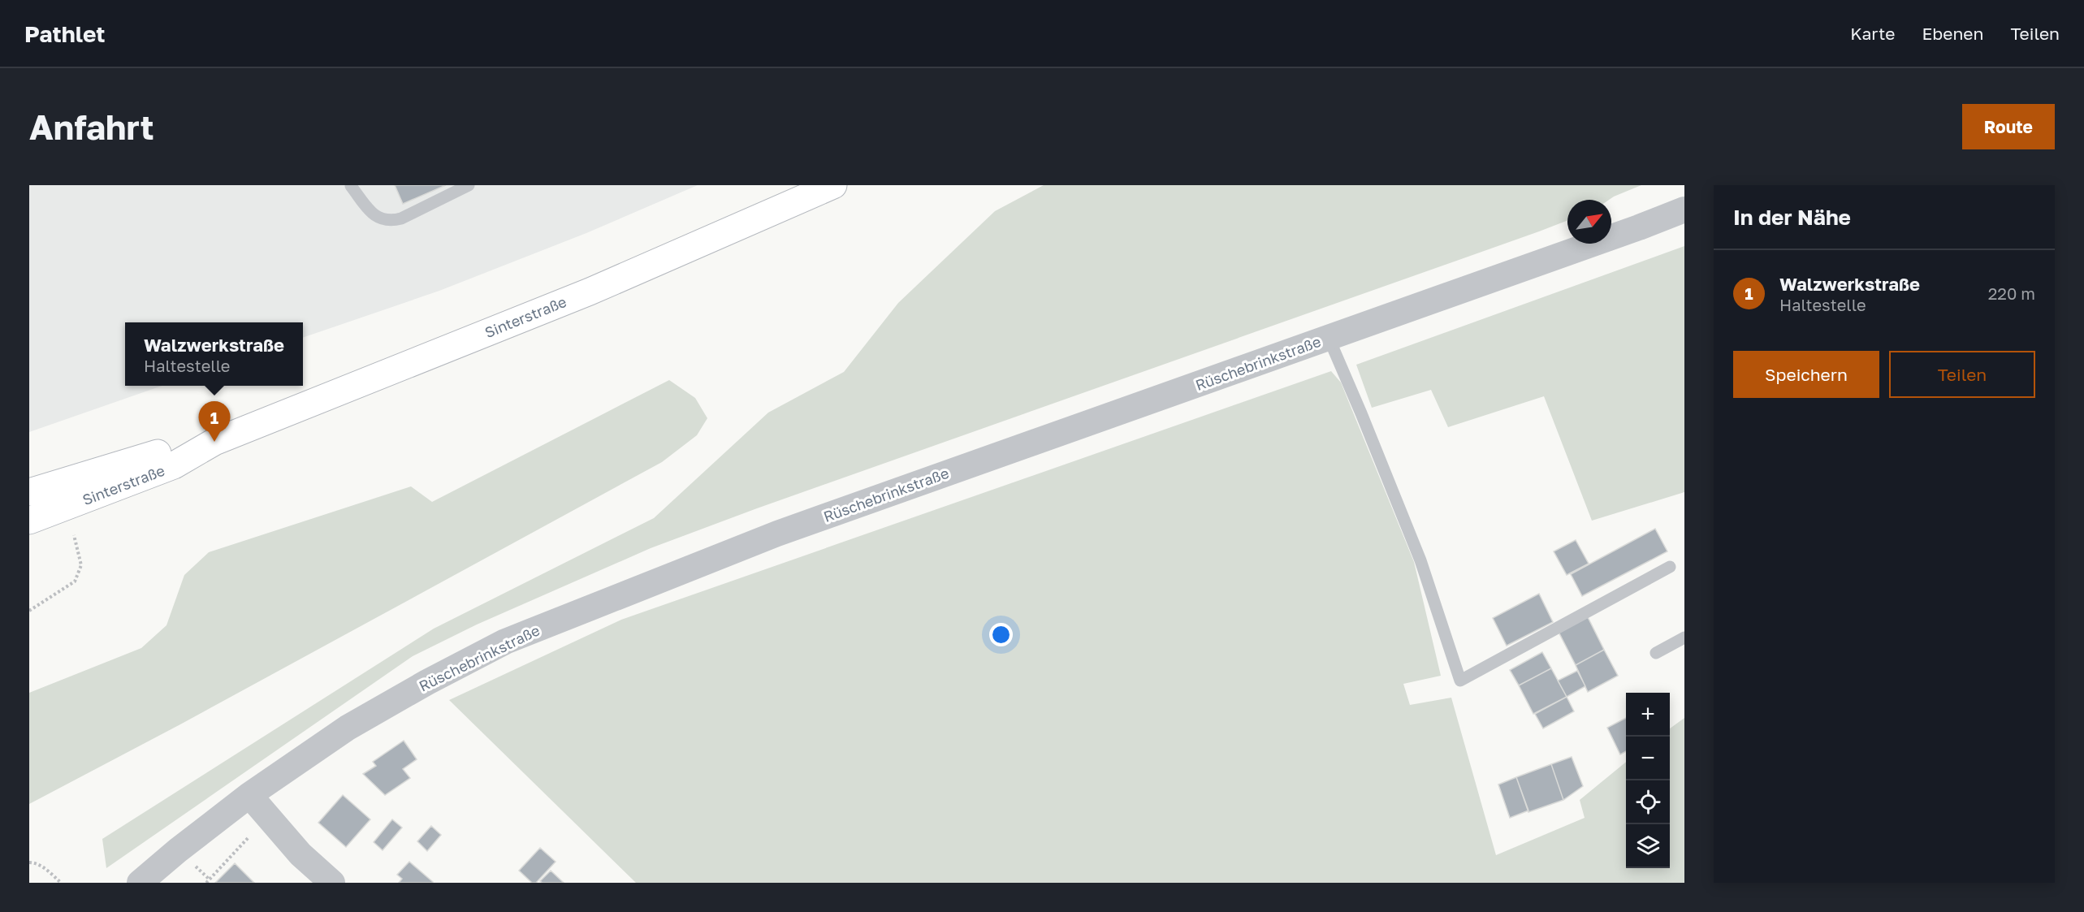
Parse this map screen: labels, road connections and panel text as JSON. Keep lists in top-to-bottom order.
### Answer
{
  "streets": {
    "street": ["Sinterstraße", "Rüschebrinkstraße"]
  },
  "north": "top right",
  "page": {
    "header": "Pathlet",
    "nav": ["Karte", "Ebenen", "Teilen"],
    "buttons": [
      "Route",
      ["Speichern", "Teilen"]
    ],
    "title": "Anfahrt",
    "heading": "In der Nähe",
    "list": [
      {
        "mark": "1",
        "name": "Walzwerkstraße",
        "note": "Haltestelle",
        "value": "220 m"
      }
    ],
    "popup": ["Walzwerkstraße", "Haltestelle"],
    "pins": "1",
    "map_buttons": ["+", "−"]
  }
}
